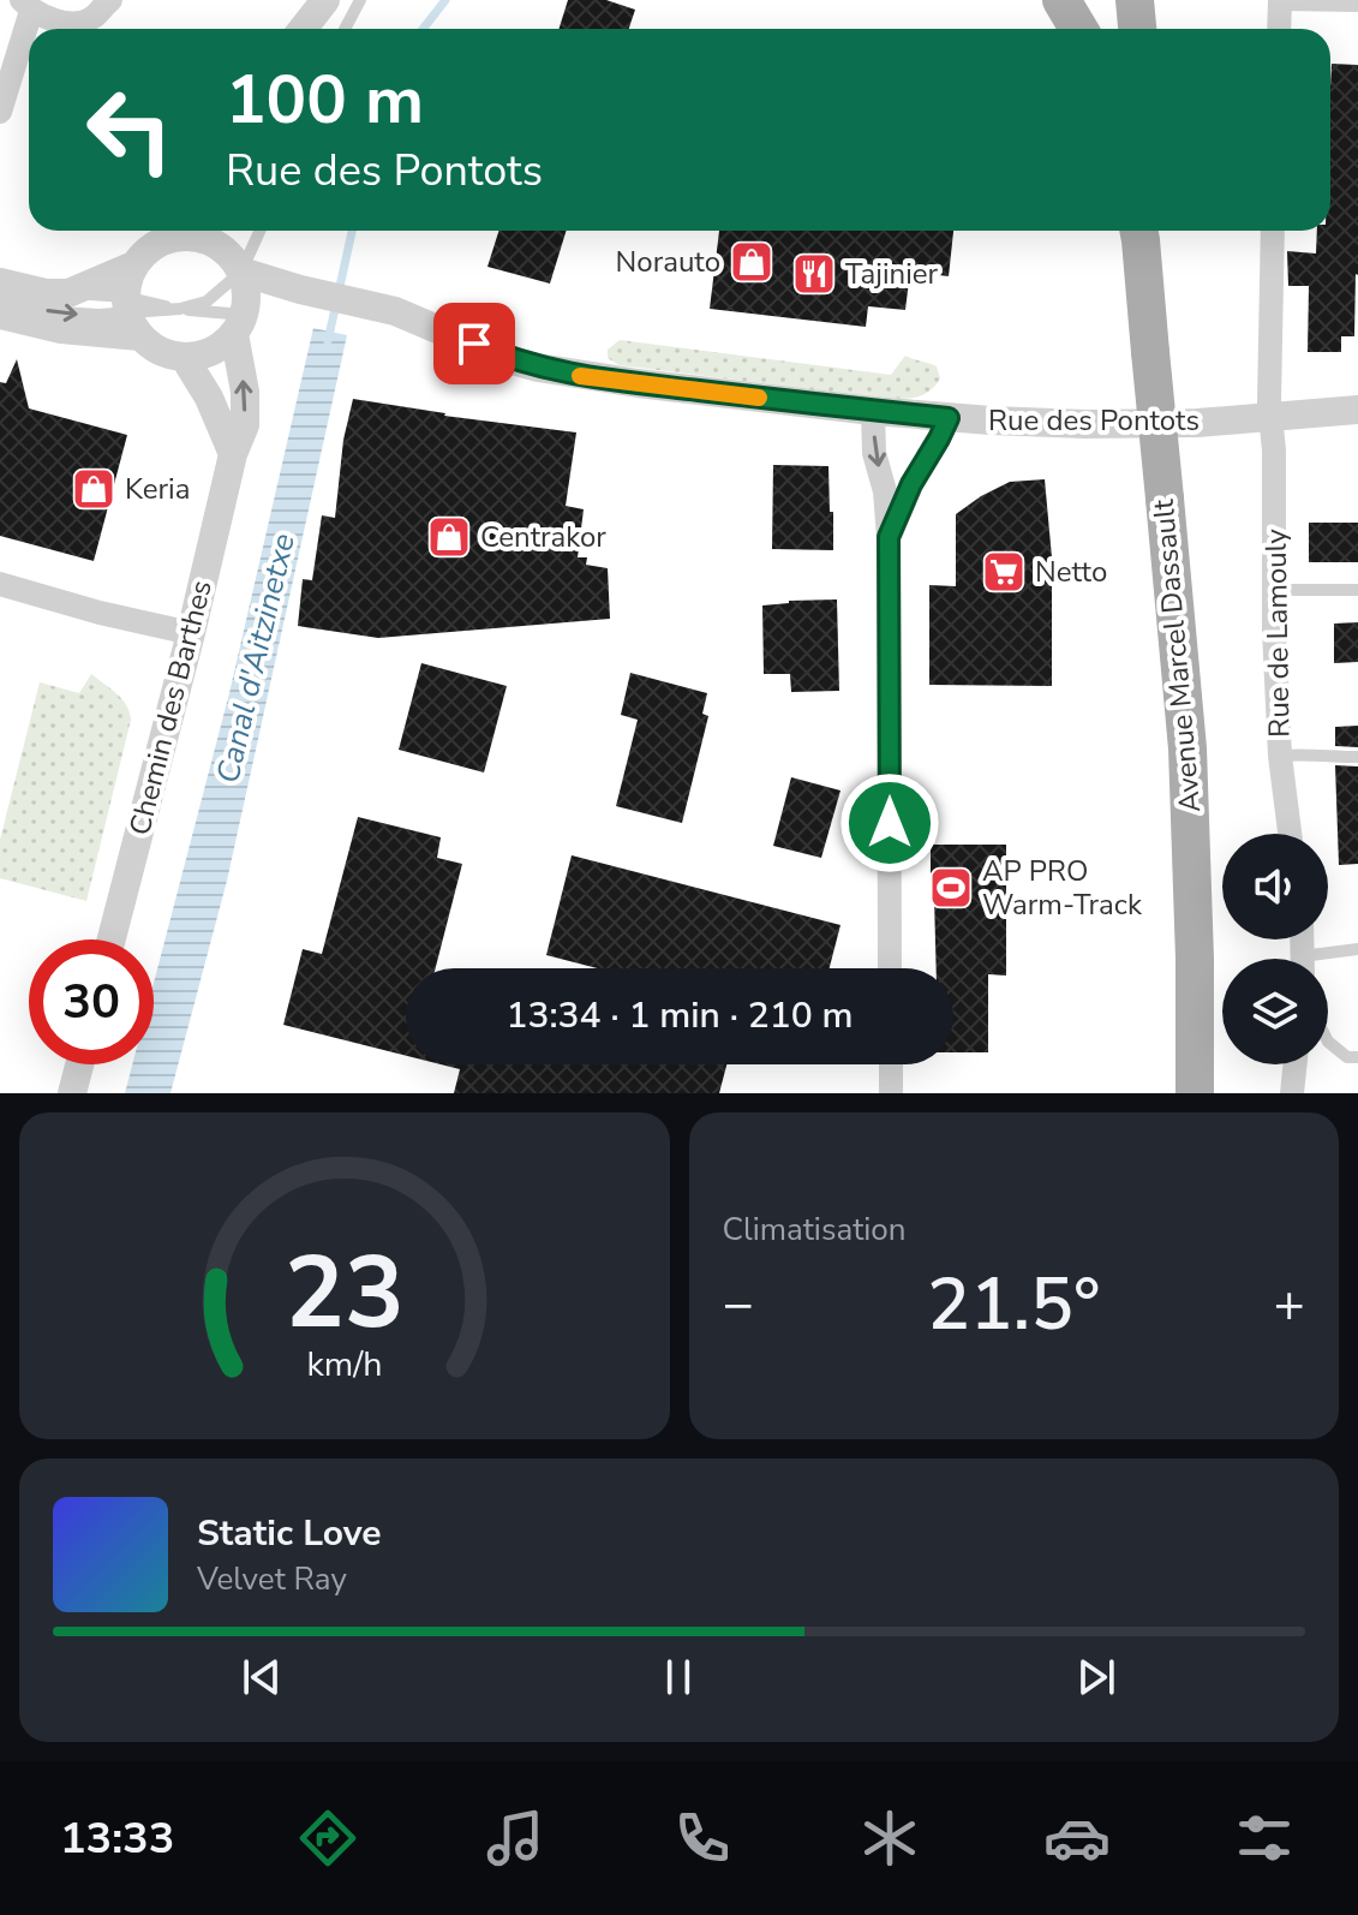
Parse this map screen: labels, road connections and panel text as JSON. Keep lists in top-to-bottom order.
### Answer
{
  "streets": {
    "main road": ["Avenue Marcel Dassault"],
    "street": ["Rue des Pontots", "Rue de Lamouly", "Chemin des Barthes"]
  },
  "crossings": [
    ["Rue des Pontots", "Rue de Lamouly"],
    ["Rue des Pontots", "Chemin des Barthes"]
  ],
  "water": ["Canal d'Aitzinetxe"],
  "places": {
    "shop": ["Norauto", "Keria", "Centrakor"],
    "restaurant": ["Tajinier"],
    "supermarket": ["Netto"],
    "sports": ["AP PRO Warm-Track"]
  },
  "page": {
    "turn": ["100 m", "Rue des Pontots"],
    "limit": "30",
    "trip": "13:34 · 1 min · 210 m",
    "tile": "Climatisation",
    "heat": ["−", "21.5°", "+"],
    "song": ["Static Love", "Velvet Ray"],
    "tabs": "13:33",
    "gauge": ["23", "km/h"]
  }
}
